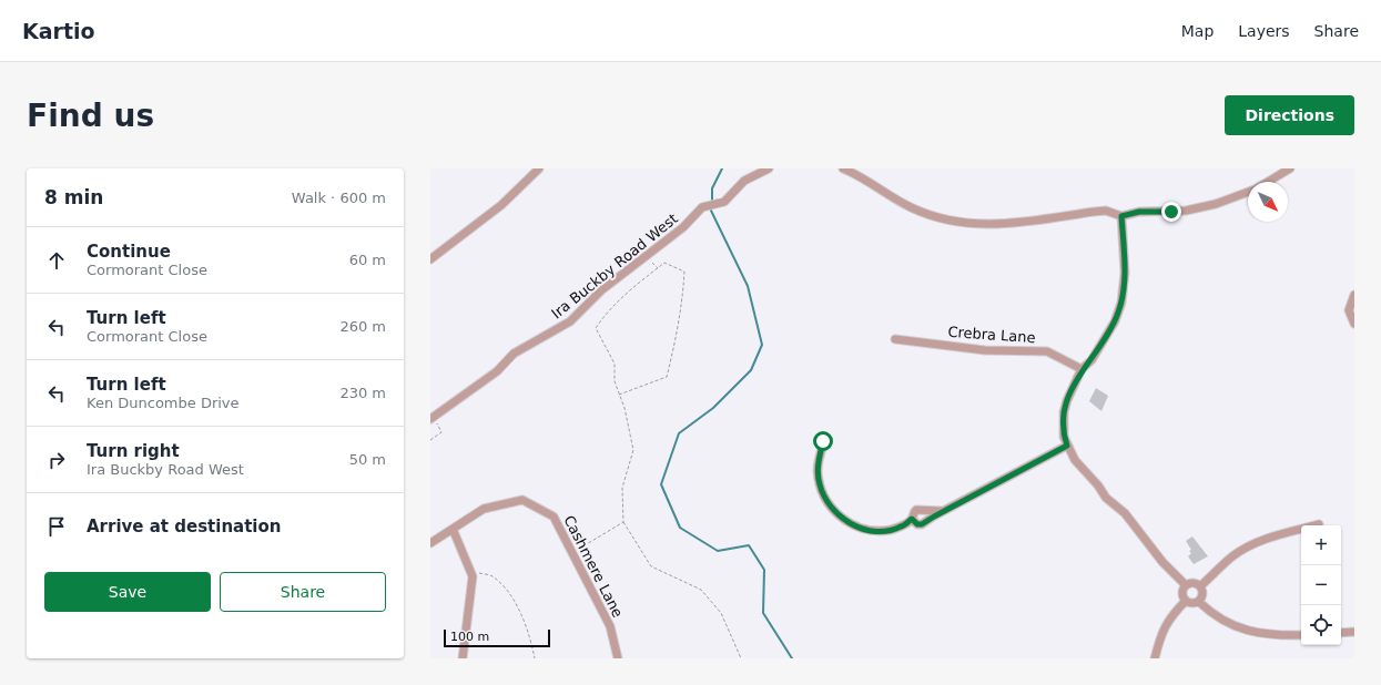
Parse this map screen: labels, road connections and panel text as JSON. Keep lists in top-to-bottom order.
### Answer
{
  "streets": {
    "street": ["Ira Buckby Road West", "Crebra Lane", "Cashmere Lane"]
  },
  "scale_bar": "100 m",
  "north": "bottom right",
  "page": {
    "header": "Kartio",
    "nav": ["Map", "Layers", "Share"],
    "buttons": [
      "Directions",
      ["Save", "Share"]
    ],
    "title": "Find us",
    "heading": ["8 min", "Walk · 600 m"],
    "list": [
      ["Continue", "Cormorant Close", "60 m"],
      ["Turn left", "Cormorant Close", "260 m"],
      ["Turn left", "Ken Duncombe Drive", "230 m"],
      ["Turn right", "Ira Buckby Road West", "50 m"],
      "Arrive at destination"
    ],
    "map_buttons": ["+", "−"],
    "scale": "100 m"
  }
}
